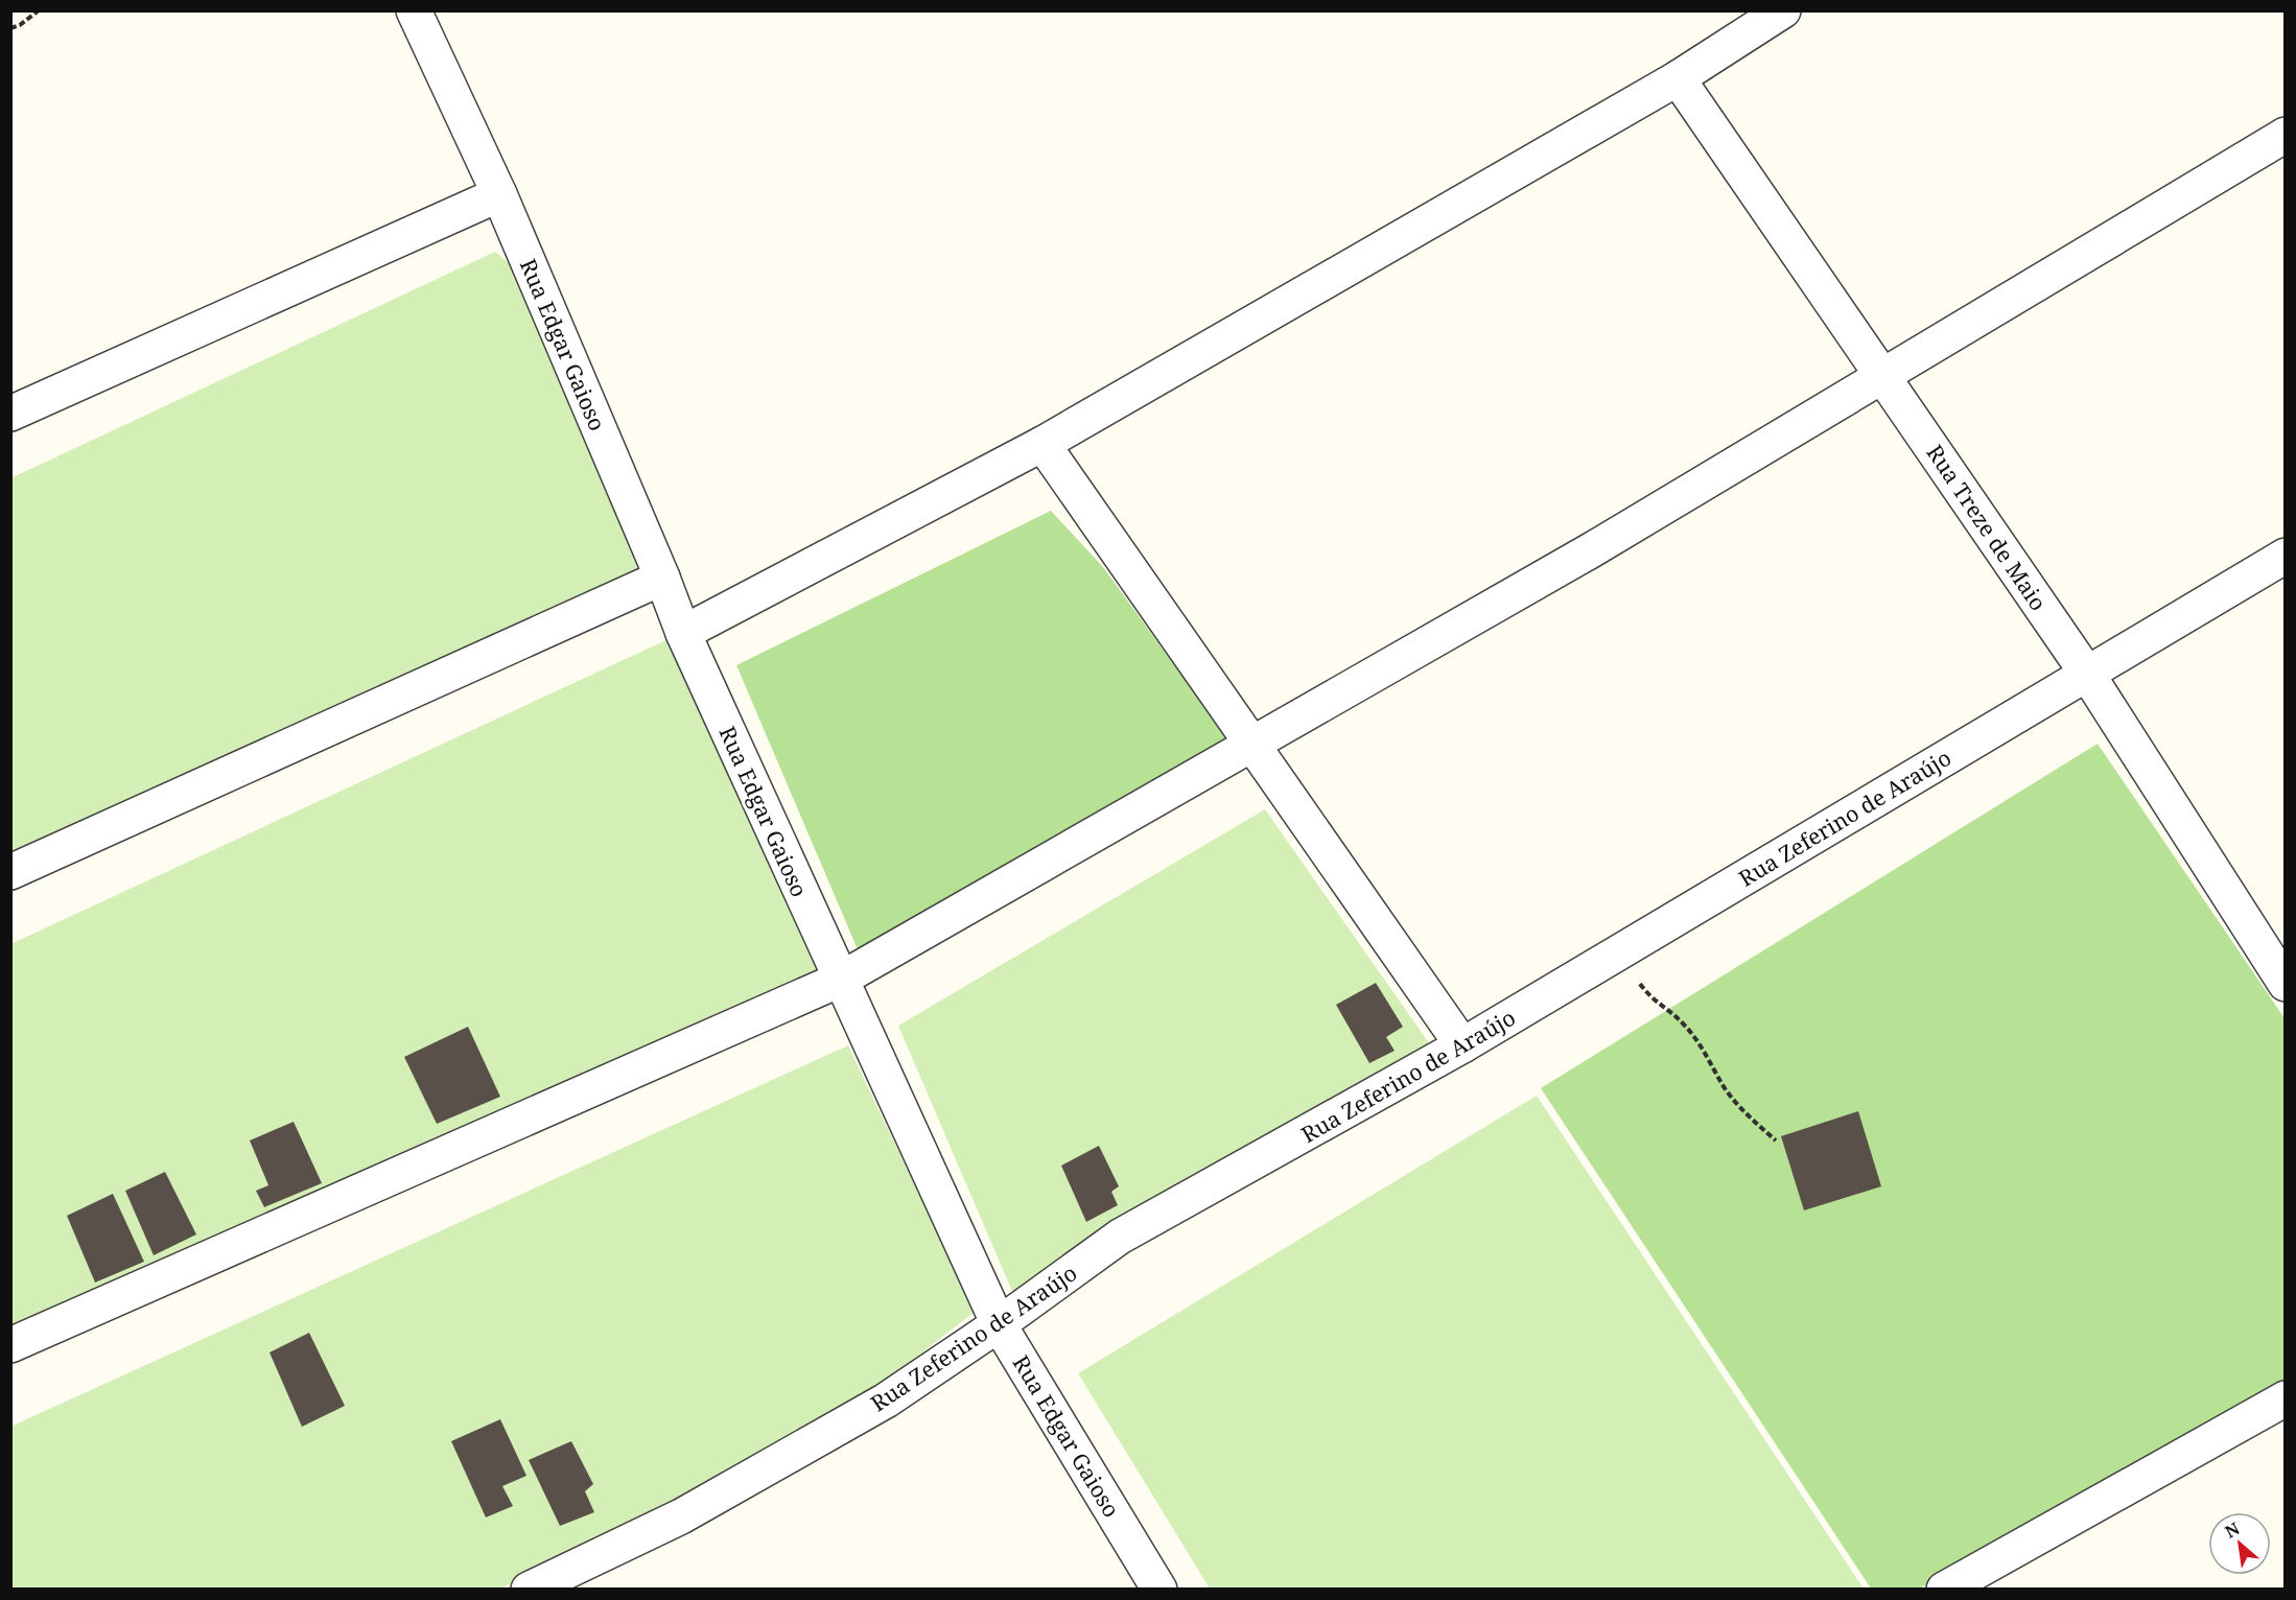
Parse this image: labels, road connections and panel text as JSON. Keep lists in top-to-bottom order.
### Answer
{
  "streets": {
    "street": ["Rua Edgar Gaioso", "Rua Treze de Maio", "Rua Zeferino de Araújo"]
  },
  "crossings": [
    ["Rua Edgar Gaioso", "Rua Zeferino de Araújo"],
    ["Rua Treze de Maio", "Rua Zeferino de Araújo"]
  ],
  "north": "top left"
}
